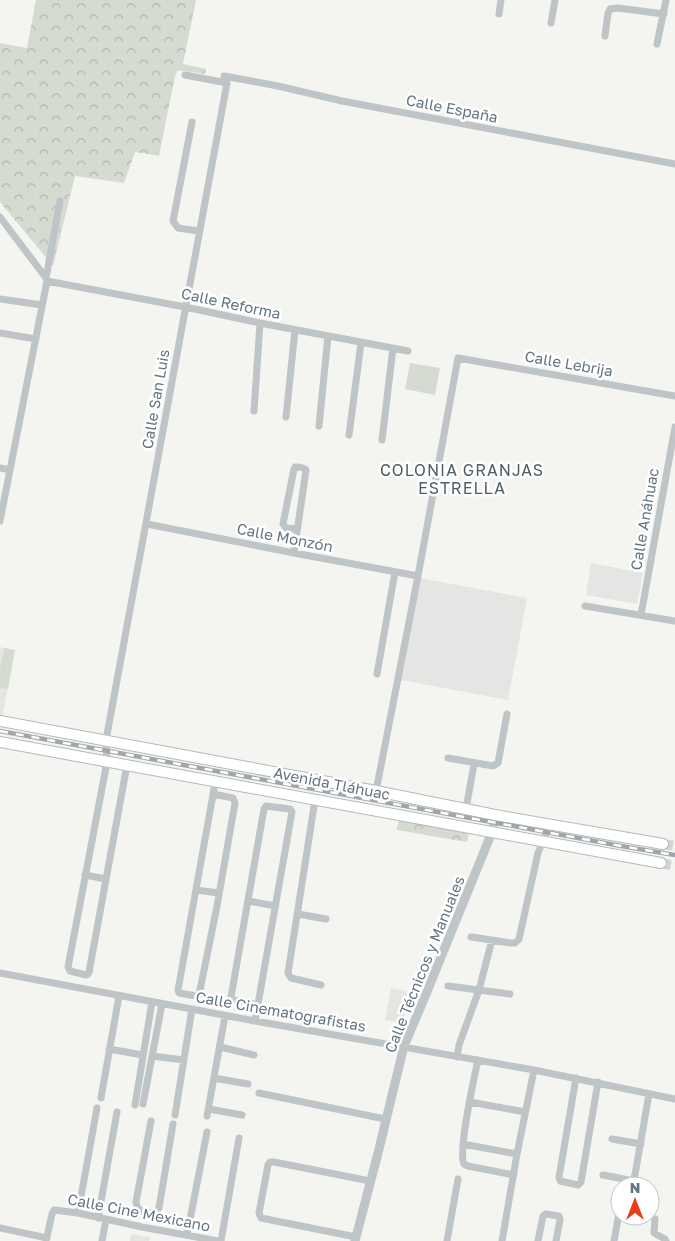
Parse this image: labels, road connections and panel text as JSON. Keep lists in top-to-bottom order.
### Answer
{
  "streets": {
    "main road": ["Avenida Tláhuac"],
    "street": [
      "Calle España",
      "Calle Reforma",
      "Calle Lebrija",
      "Calle San Luis",
      "Calle Anáhuac",
      "Calle Monzón",
      "Calle Técnicos y Manuales",
      "Calle Cinematografistas",
      "Calle Cine Mexicano"
    ]
  },
  "crossings": [
    ["Calle España", "Calle San Luis"],
    ["Calle Reforma", "Calle San Luis"],
    ["Calle Lebrija", "Calle Monzón"],
    ["Calle San Luis", "Calle Monzón"],
    ["Calle San Luis", "Avenida Tláhuac"],
    ["Avenida Tláhuac", "Calle Técnicos y Manuales"],
    ["Calle Técnicos y Manuales", "Calle Cinematografistas"]
  ],
  "districts": ["COLONIA GRANJAS ESTRELLA"],
  "north": "top"
}
